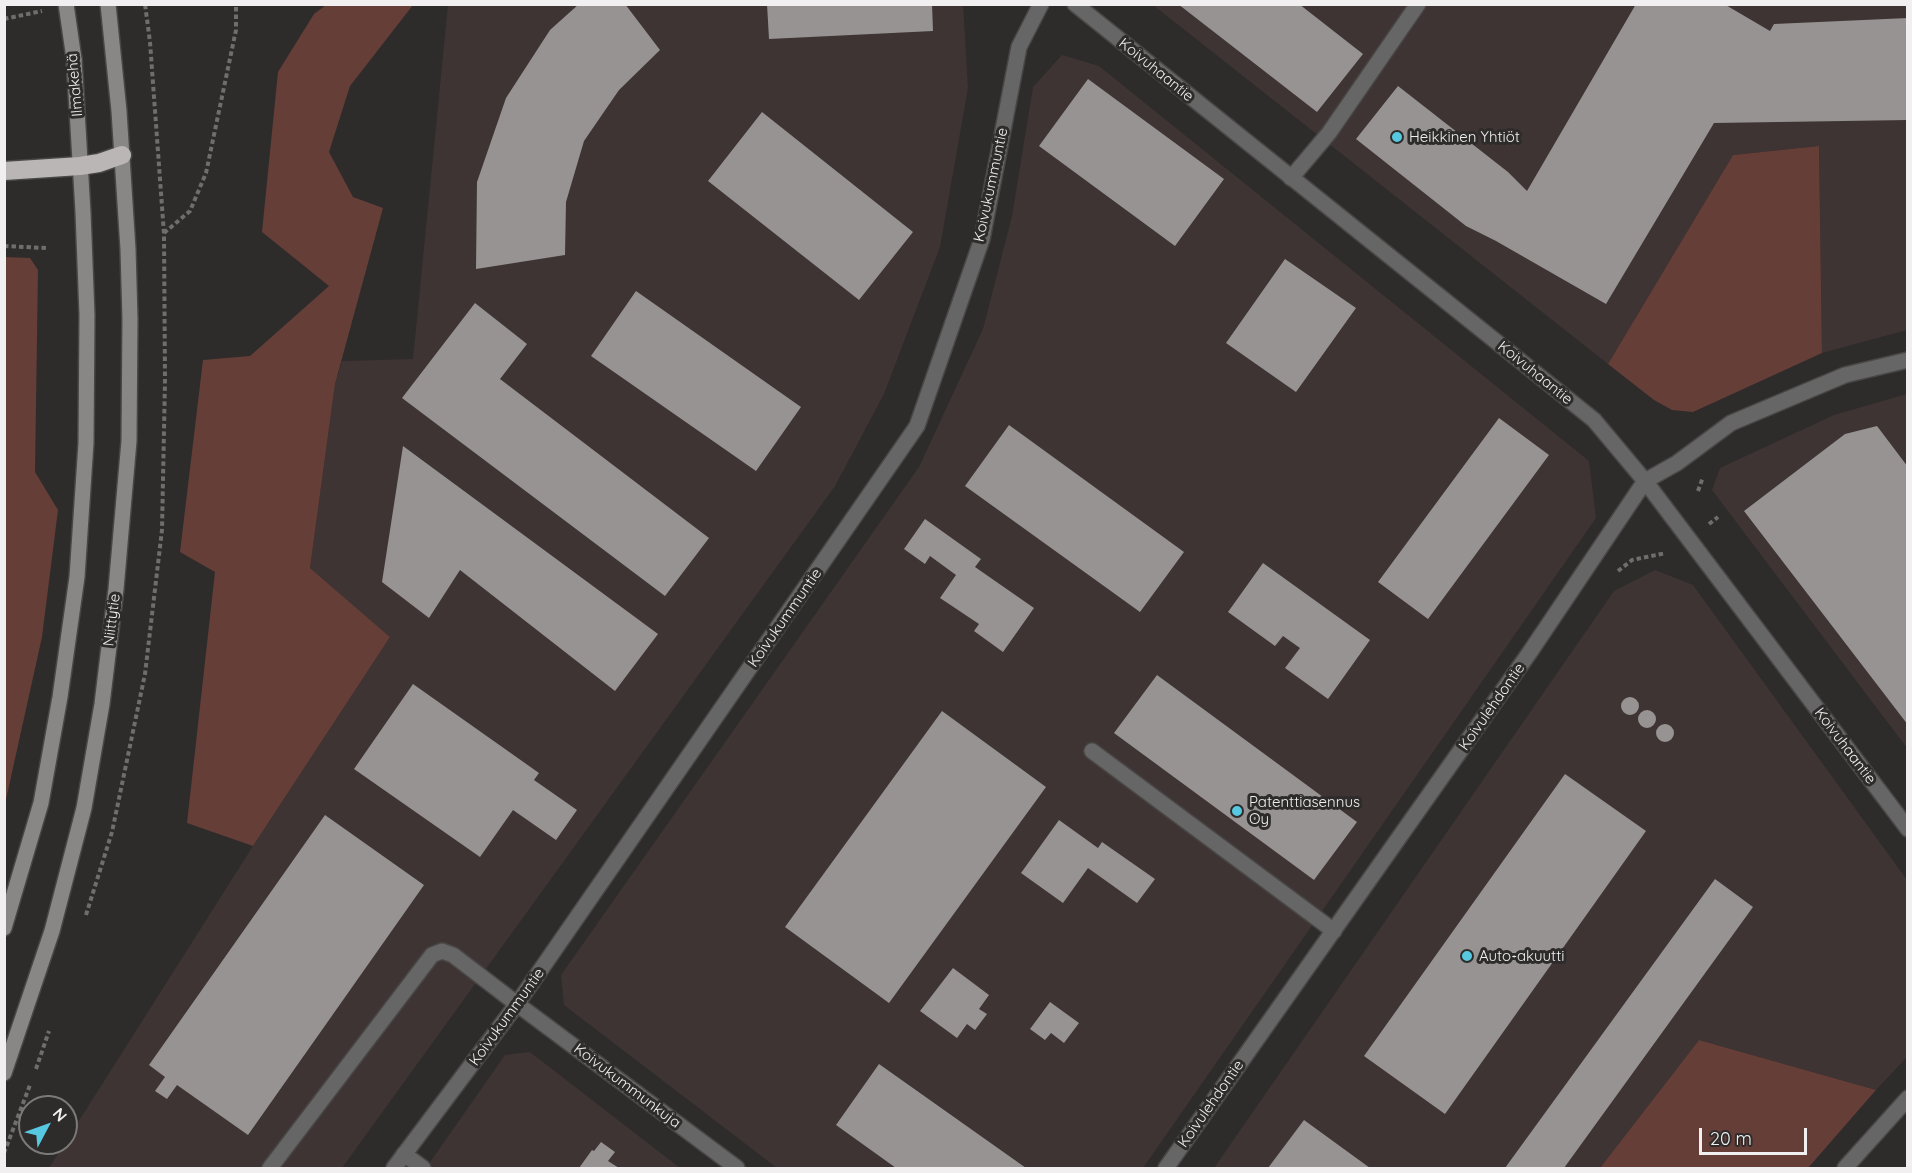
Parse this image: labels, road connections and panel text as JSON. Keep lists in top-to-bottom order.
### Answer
{
  "streets": {
    "main road": ["Ilmakehä", "Niittytie"],
    "street": [
      "Koivuhaantie",
      "Koivukummuntie",
      "Koivulehdontie",
      "Koivukummunkuja"
    ]
  },
  "crossings": [
    ["Koivuhaantie", "Koivulehdontie"],
    ["Koivukummuntie", "Koivukummunkuja"]
  ],
  "places": ["Heikkinen Yhtiöt", "Patenttiasennus Oy", "Auto-akuutti"],
  "scale_bar": "20 m",
  "north": "top right"
}
